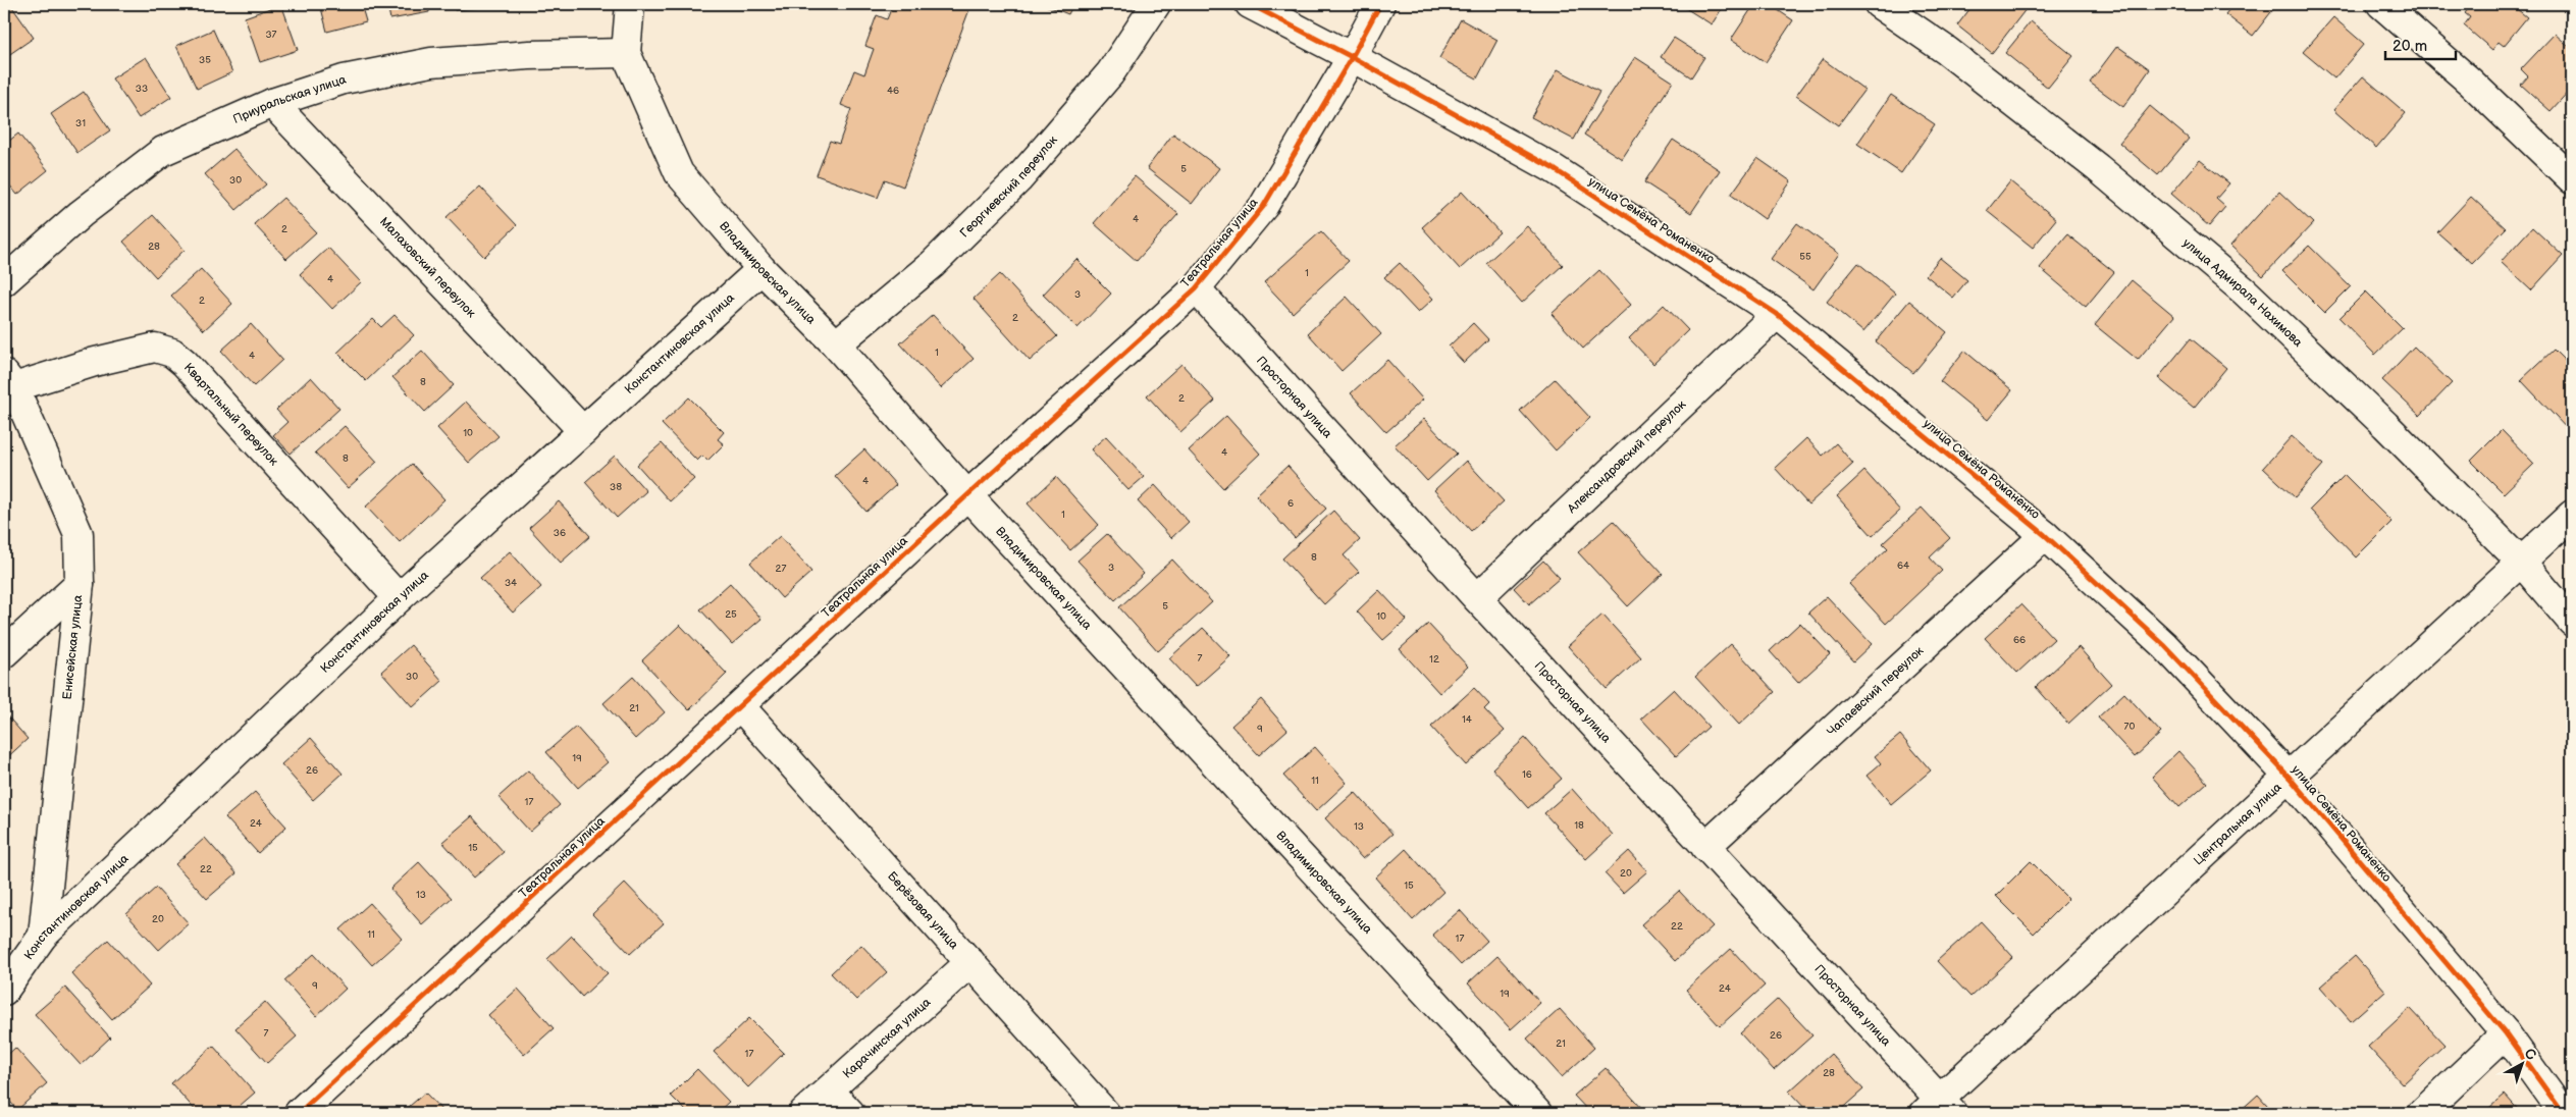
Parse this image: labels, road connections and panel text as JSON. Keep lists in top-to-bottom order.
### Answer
{
  "streets": {
    "street": [
      "Приуральская улица",
      "Георгиевский переулок",
      "улица Семёна Романенко",
      "Театральная улица",
      "Малаховский переулок",
      "Владимировская улица",
      "улица Адмирала Нахимова",
      "Константиновская улица",
      "Просторная улица",
      "Квартальный переулок",
      "Александровский переулок",
      "Енисейская улица",
      "Чапаевский переулок",
      "Центральная улица",
      "Берёзовая улица",
      "Карачинская улица"
    ]
  },
  "crossings": [
    ["Приуральская улица", "Малаховский переулок"],
    ["Приуральская улица", "Владимировская улица"],
    ["Георгиевский переулок", "Владимировская улица"],
    ["улица Семёна Романенко", "Театральная улица"],
    ["улица Семёна Романенко", "Александровский переулок"],
    ["улица Семёна Романенко", "Чапаевский переулок"],
    ["улица Семёна Романенко", "Центральная улица"],
    ["Театральная улица", "Владимировская улица"],
    ["Театральная улица", "Просторная улица"],
    ["Театральная улица", "Берёзовая улица"],
    ["Малаховский переулок", "Константиновская улица"],
    ["Владимировская улица", "Константиновская улица"],
    ["улица Адмирала Нахимова", "Центральная улица"],
    ["Константиновская улица", "Квартальный переулок"],
    ["Константиновская улица", "Енисейская улица"],
    ["Просторная улица", "Александровский переулок"],
    ["Просторная улица", "Чапаевский переулок"],
    ["Просторная улица", "Центральная улица"],
    ["Квартальный переулок", "Енисейская улица"],
    ["Берёзовая улица", "Карачинская улица"]
  ],
  "house_numbers": [
    "37",
    "35",
    "33",
    "46",
    "31",
    "5",
    "30",
    "4",
    "2",
    "28",
    "55",
    "1",
    "4",
    "3",
    "2",
    "2",
    "1",
    "4",
    "8",
    "2",
    "10",
    "4",
    "8",
    "4",
    "38",
    "6",
    "1",
    "36",
    "8",
    "64",
    "3",
    "27",
    "34",
    "5",
    "25",
    "10",
    "66",
    "7",
    "12",
    "30",
    "21",
    "14",
    "70",
    "9",
    "19",
    "26",
    "16",
    "11",
    "17",
    "24",
    "18",
    "13",
    "15",
    "22",
    "20",
    "15",
    "13",
    "20",
    "22",
    "11",
    "17",
    "9",
    "24",
    "19",
    "7",
    "26",
    "21",
    "17",
    "28"
  ],
  "scale_bar": "20 m",
  "north": "top right"
}
